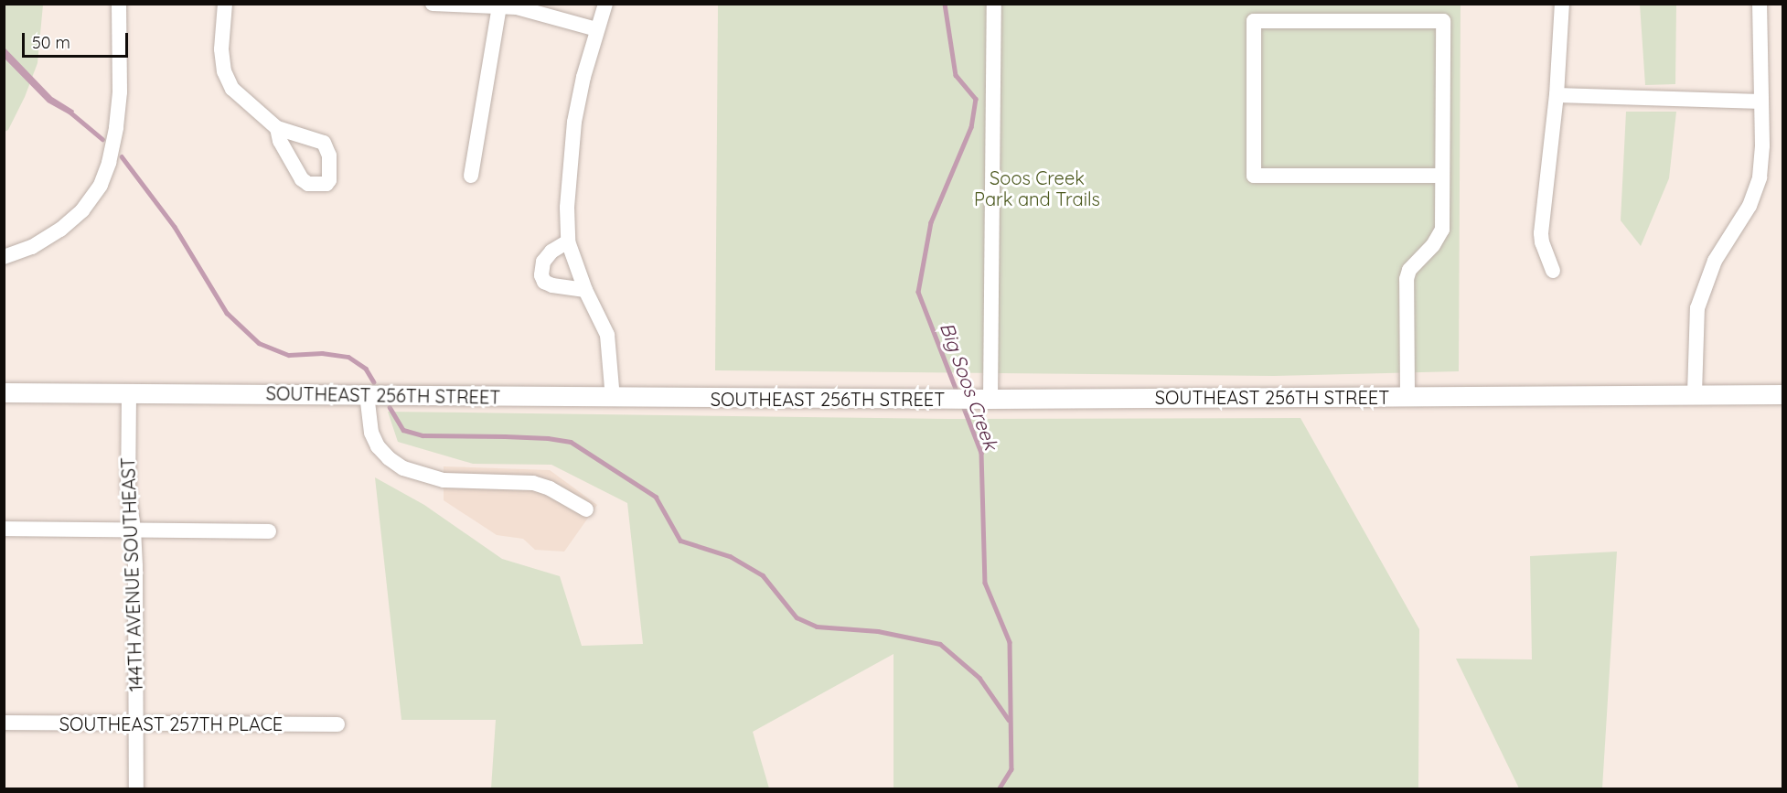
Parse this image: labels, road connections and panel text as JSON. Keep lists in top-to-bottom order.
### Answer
{
  "streets": {
    "main road": ["SOUTHEAST 256TH STREET"],
    "street": ["144TH AVENUE SOUTHEAST", "SOUTHEAST 257TH PLACE"]
  },
  "crossings": [
    ["SOUTHEAST 256TH STREET", "144TH AVENUE SOUTHEAST"],
    ["144TH AVENUE SOUTHEAST", "SOUTHEAST 257TH PLACE"]
  ],
  "water": ["Big Soos Creek"],
  "parks": ["Soos Creek Park and Trails"],
  "scale_bar": "50 m"
}
